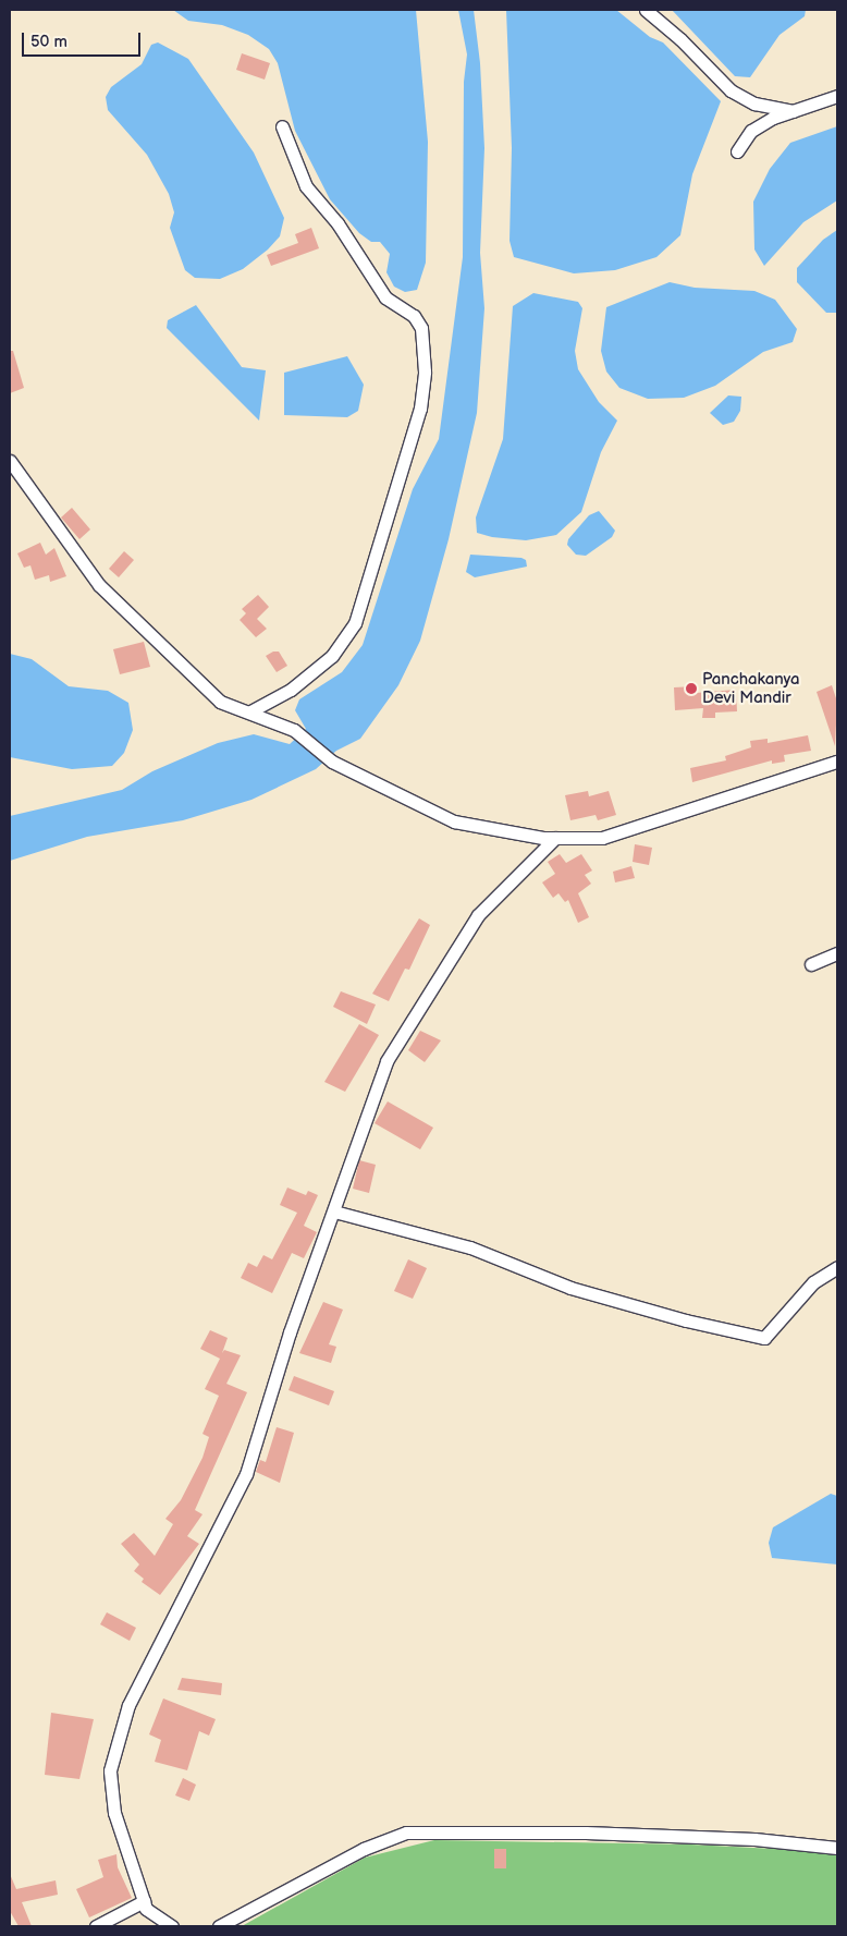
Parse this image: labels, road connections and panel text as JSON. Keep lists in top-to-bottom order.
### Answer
{
  "places": ["Panchakanya Devi Mandir"],
  "scale_bar": "50 m"
}
